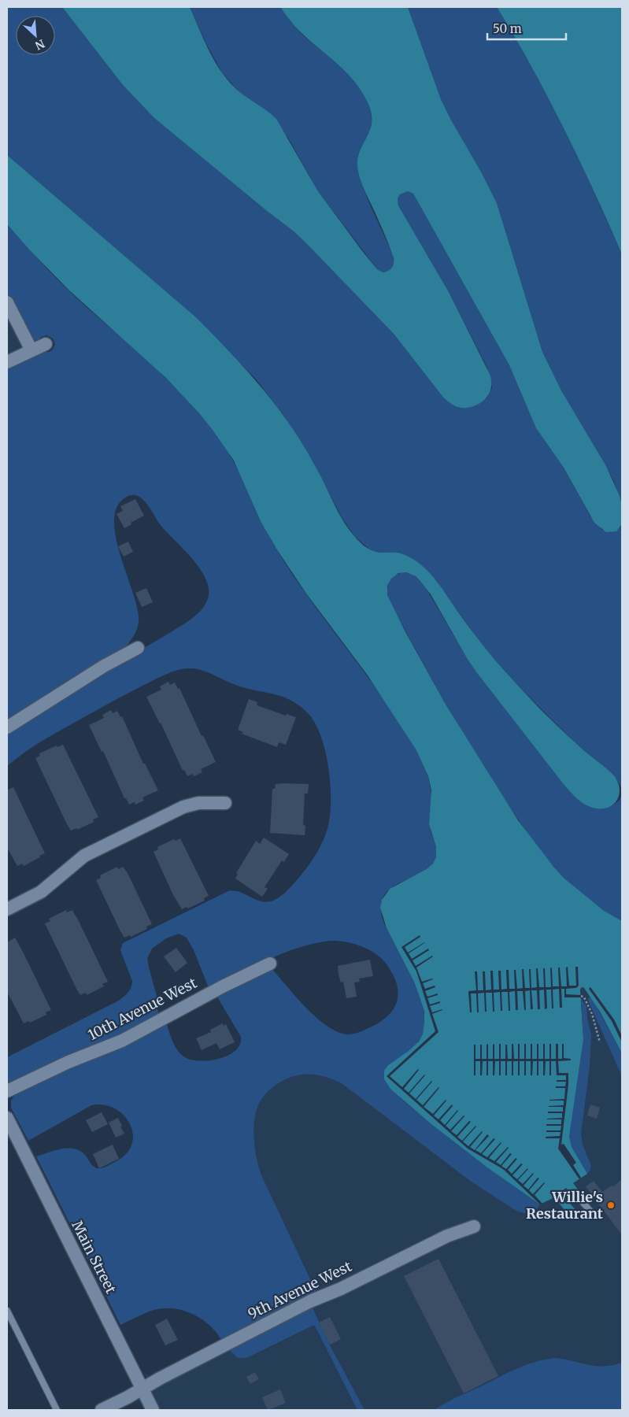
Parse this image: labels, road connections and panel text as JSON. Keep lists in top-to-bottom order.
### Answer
{
  "streets": {
    "street": ["10th Avenue West", "Main Street", "9th Avenue West"]
  },
  "crossings": [
    ["Main Street", "9th Avenue West"]
  ],
  "places": ["Willie's Restaurant"],
  "scale_bar": "50 m",
  "north": "bottom right"
}
